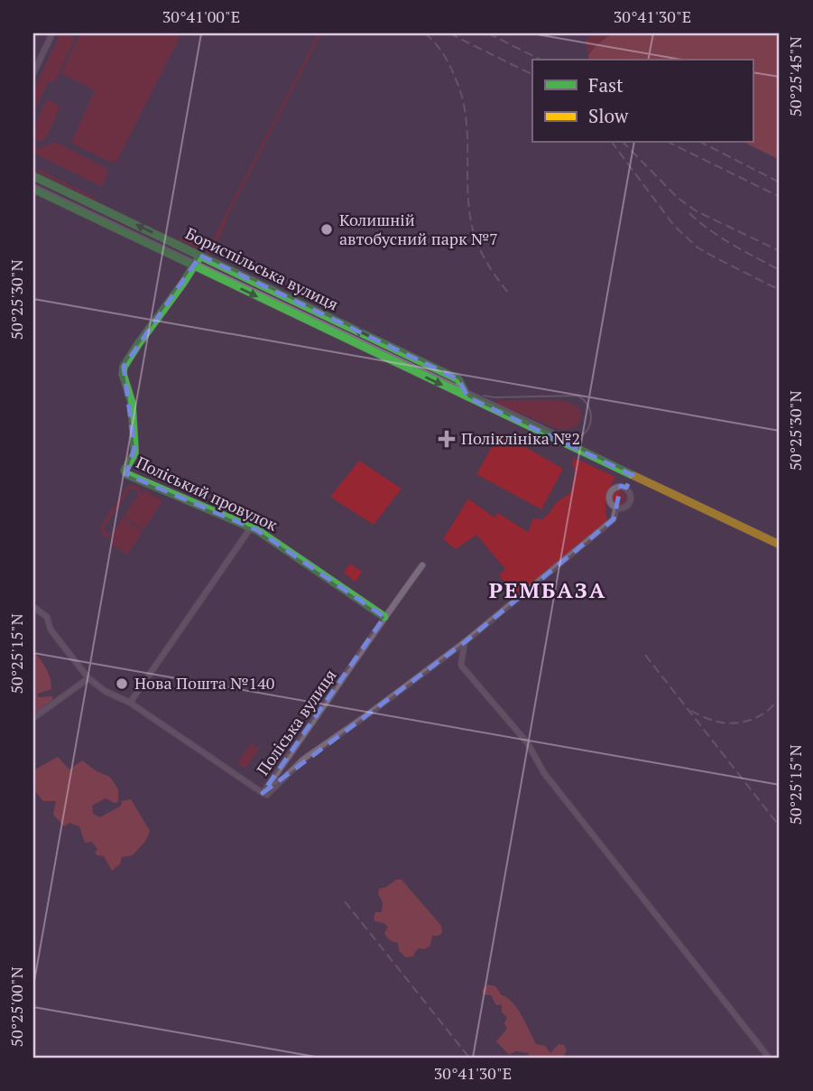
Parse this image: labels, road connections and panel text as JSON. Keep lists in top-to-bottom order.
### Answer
{
  "streets": {
    "main road": ["Бориспільська вулиця", "Поліський провулок"],
    "street": ["Поліська вулиця"]
  },
  "crossings": [
    ["Бориспільська вулиця", "Поліський провулок"],
    ["Поліський провулок", "Поліська вулиця"]
  ],
  "districts": ["РЕМБАЗА"],
  "places": {
    "other": ["Колишній автобусний парк №7", "Нова Пошта №140"],
    "health": ["Поліклініка №2"]
  },
  "legend": ["Fast", "Slow"],
  "coordinates": [
    "30°41'00\"E",
    "30°41'30\"E",
    "50°25'45\"N",
    "50°25'30\"N",
    "50°25'15\"N",
    "50°25'00\"N"
  ]
}
